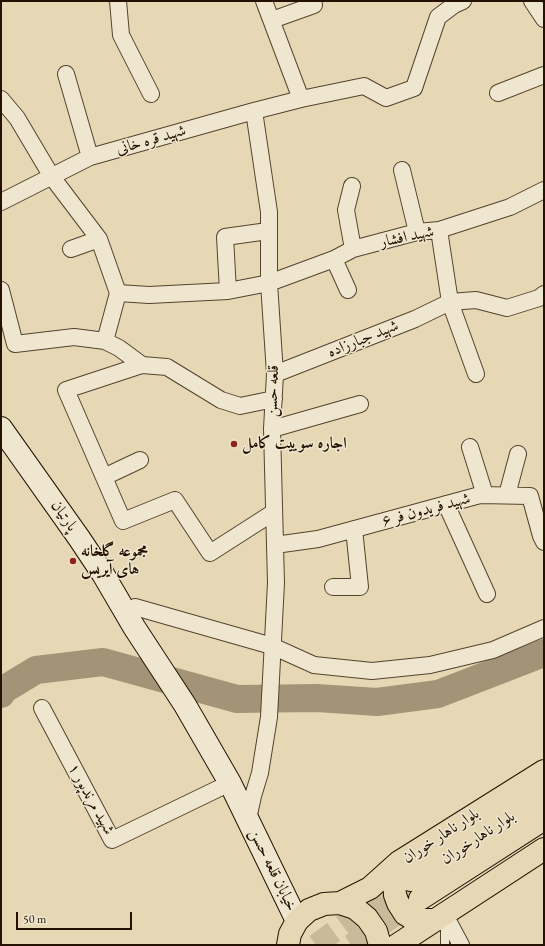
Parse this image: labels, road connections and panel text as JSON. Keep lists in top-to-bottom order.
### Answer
{
  "streets": {
    "main road": [
      "پارتیان",
      "بلوار ناهار خوران",
      "بلوار ناهارخوران",
      "خیابان قلعه حسن"
    ],
    "street": [
      "شهید قره خانی",
      "شهید افشار",
      "شهید جبارزاده",
      "قلعه حسن",
      "شهید فریدون فر ۶",
      "شهید مرندپور ۱"
    ]
  },
  "crossings": [
    ["شهید قره خانی", "قلعه حسن"],
    ["شهید افشار", "قلعه حسن"],
    ["شهید جبارزاده", "قلعه حسن"],
    ["قلعه حسن", "شهید فریدون فر ۶"],
    ["قلعه حسن", "خیابان قلعه حسن"],
    ["پارتیان", "خیابان قلعه حسن"],
    ["شهید مرندپور ۱", "خیابان قلعه حسن"]
  ],
  "places": ["اجاره سوییت کامل", "مجموعه گلخانه های آیریس"],
  "scale_bar": "50 m"
}
